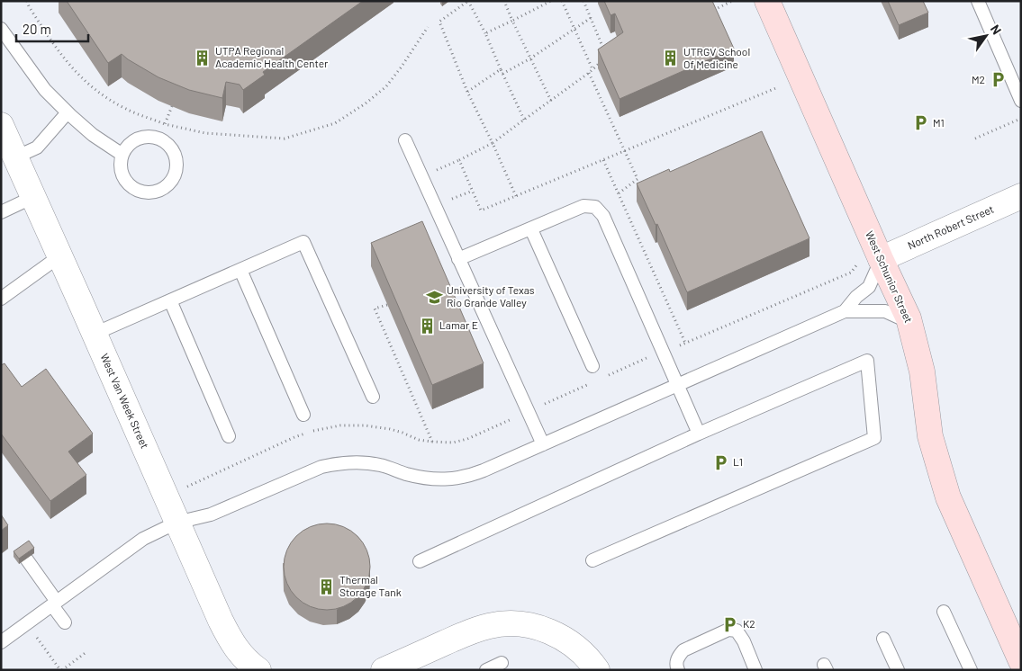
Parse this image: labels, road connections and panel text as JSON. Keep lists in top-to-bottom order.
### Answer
{
  "streets": {
    "main road": ["West Schunior Street"],
    "street": ["North Robert Street", "West Van Week Street"]
  },
  "crossings": [
    ["North Robert Street", "West Schunior Street"]
  ],
  "places": {
    "building": [
      "UTPA Regional Academic Health Center",
      "UTRGV School Of Medicine",
      "Lamar E",
      "Thermal Storage Tank"
    ],
    "parking": [
      "M2",
      "M1",
      "L1",
      "K2"
    ],
    "school or university": ["University of Texas Rio Grande Valley"]
  },
  "scale_bar": "20 m",
  "north": "top right"
}
